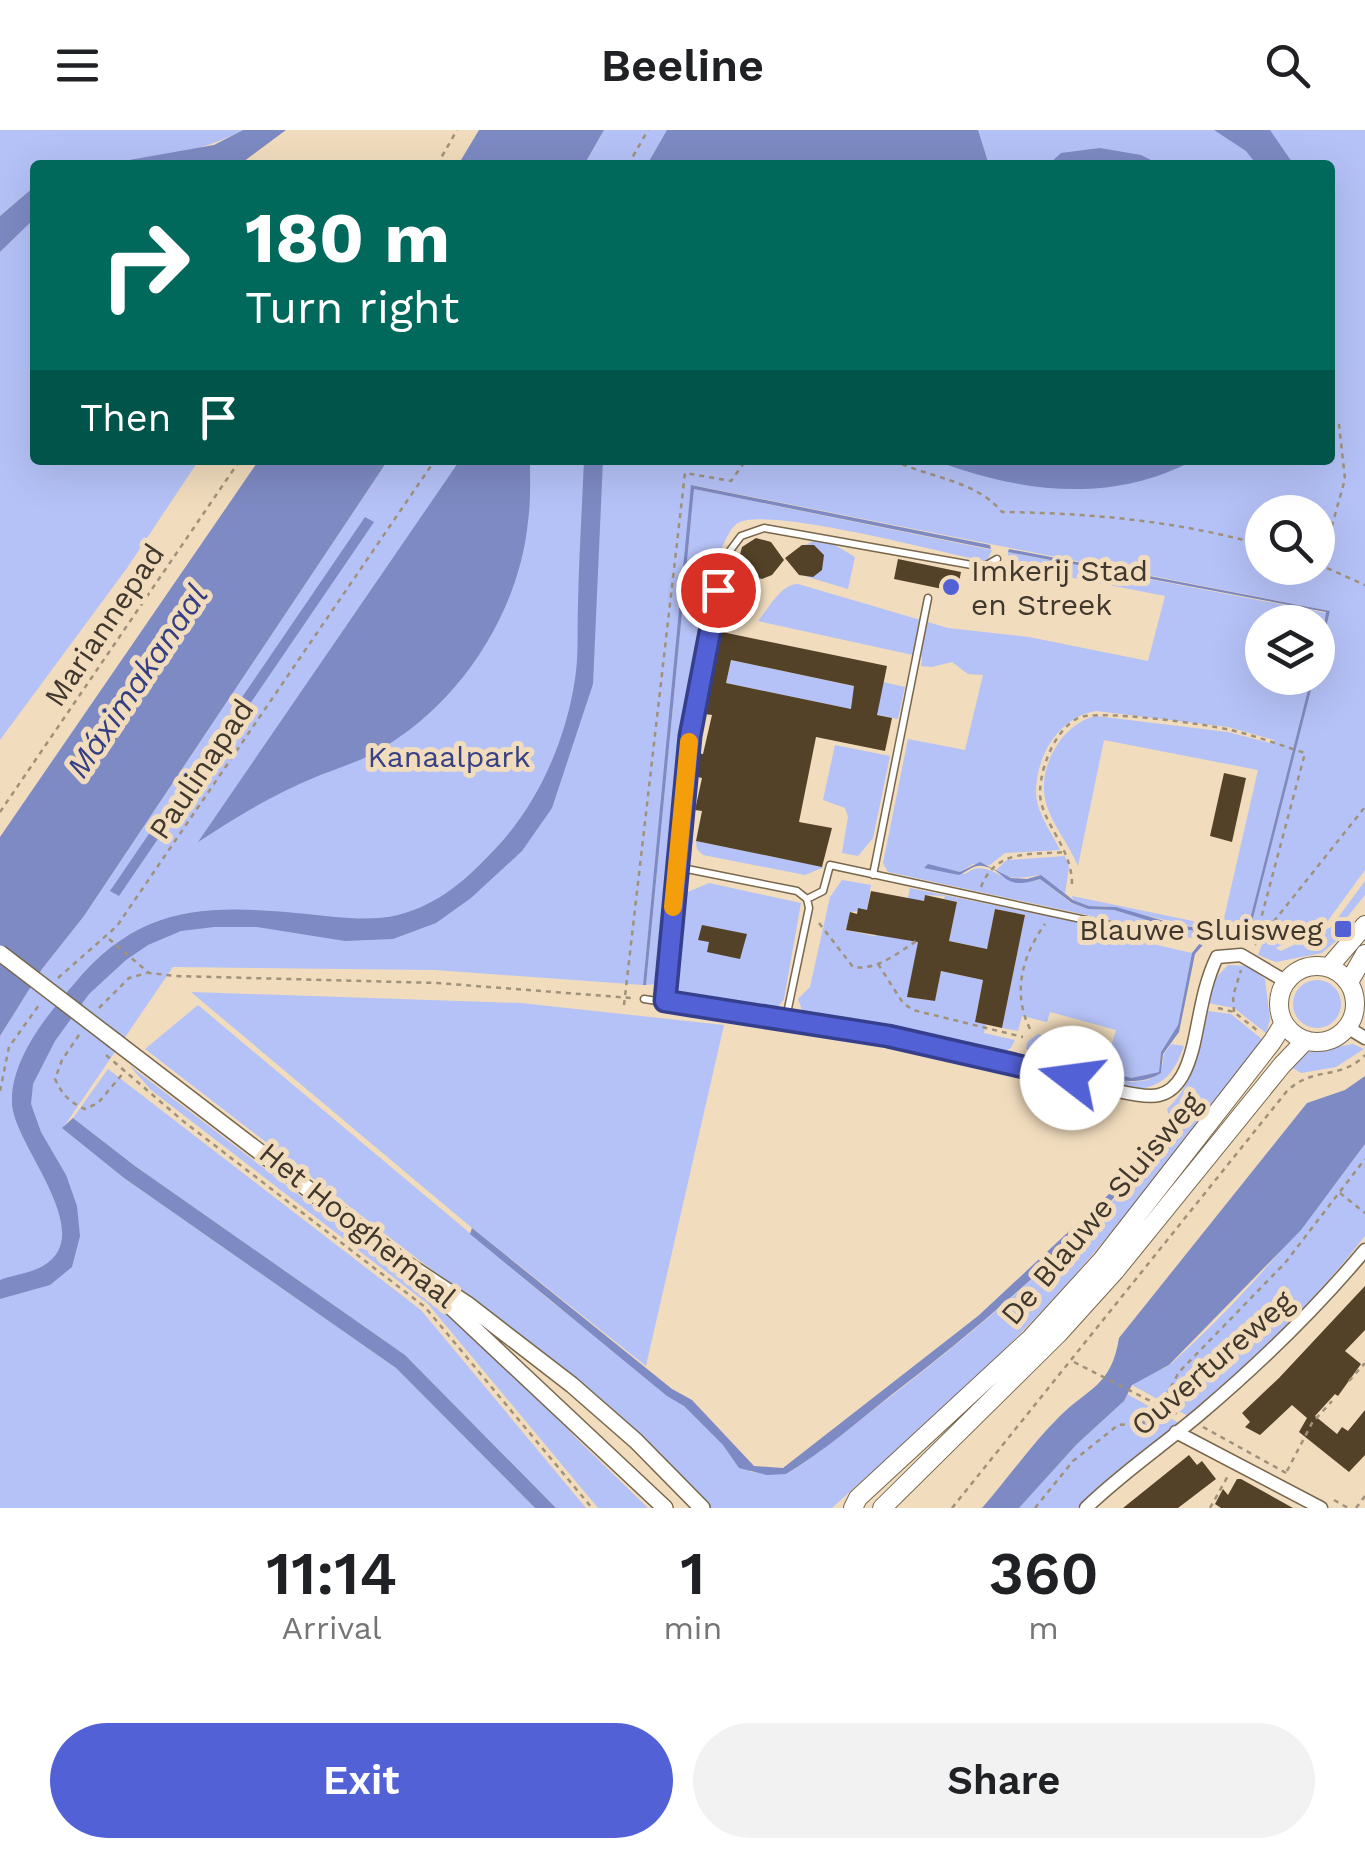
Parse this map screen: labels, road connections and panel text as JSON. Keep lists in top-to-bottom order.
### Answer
{
  "streets": {
    "main road": ["De Blauwe Sluisweg"],
    "street": ["Het Hooghemaal", "Ouvertureweg"],
    "path": ["Mariannepad", "Paulinapad"]
  },
  "water": ["Máximakanaal"],
  "parks": ["Kanaalpark"],
  "places": {
    "other": ["Imkerij Stad en Streek"],
    "transit": ["Blauwe Sluisweg"]
  },
  "page": {
    "header": "Beeline",
    "turn": ["180 m", "Turn right"],
    "then": "Then",
    "eta": [
      "11:14",
      "Arrival",
      "1",
      "min",
      "360",
      "m"
    ],
    "buttons": ["Exit", "Share"]
  }
}
